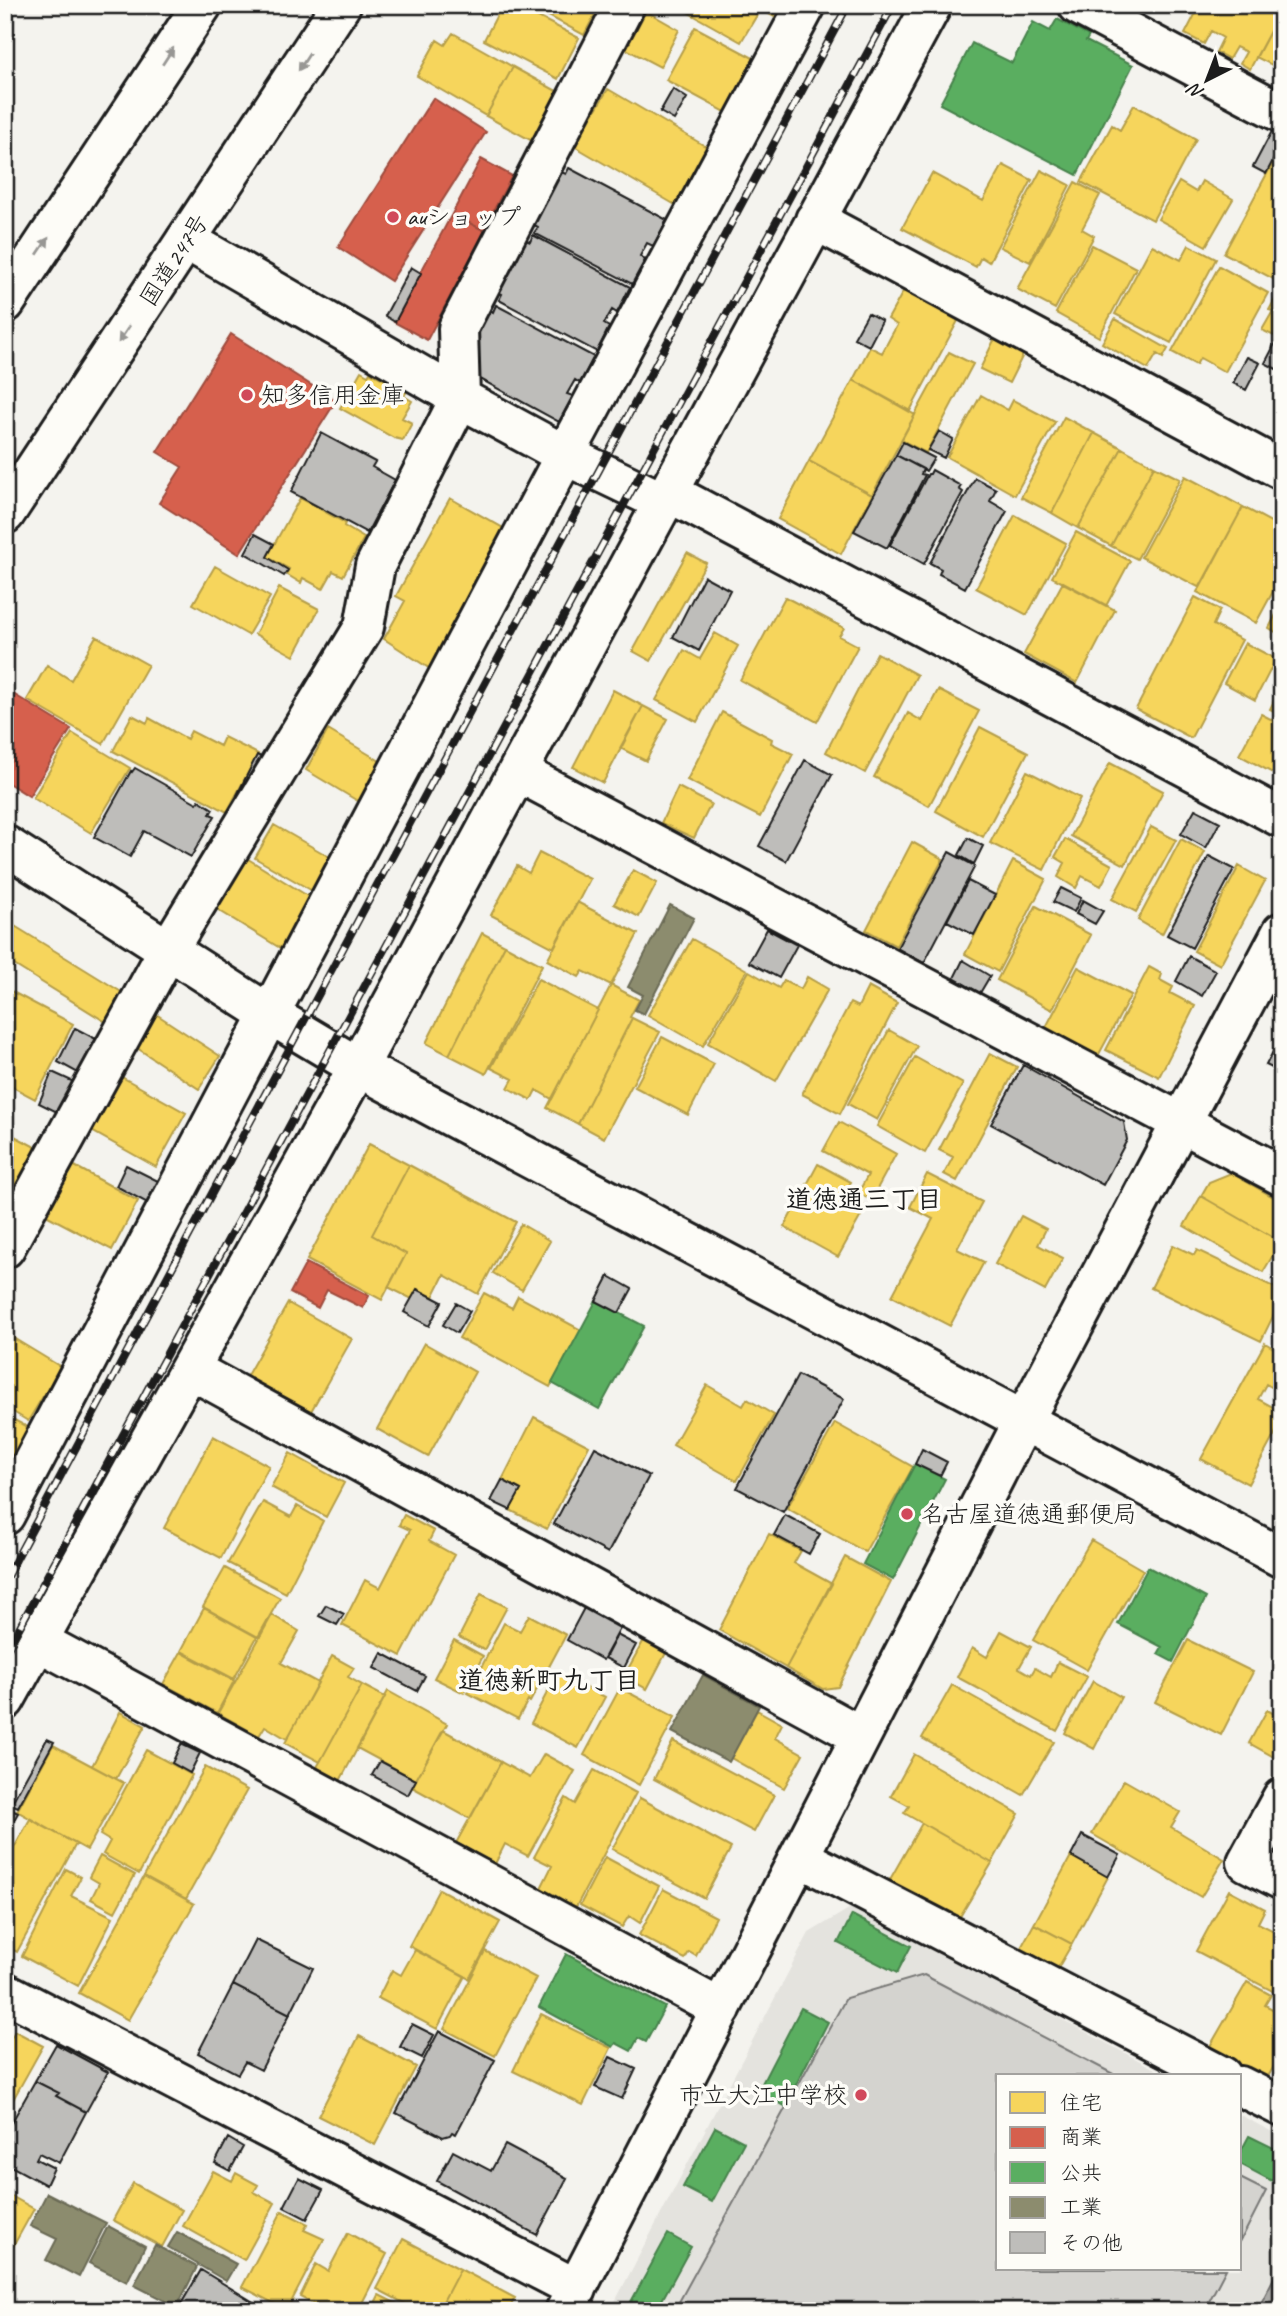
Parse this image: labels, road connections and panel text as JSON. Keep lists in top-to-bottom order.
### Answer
{
  "streets": {
    "main road": ["国道247号"]
  },
  "districts": ["道徳通三丁目", "道徳新町九丁目"],
  "places": [
    "auショップ",
    "知多信用金庫",
    "名古屋道徳通郵便局",
    "市立大江中学校"
  ],
  "legend": [
    "住宅",
    "商業",
    "公共",
    "工業",
    "その他"
  ],
  "north": "bottom left"
}
